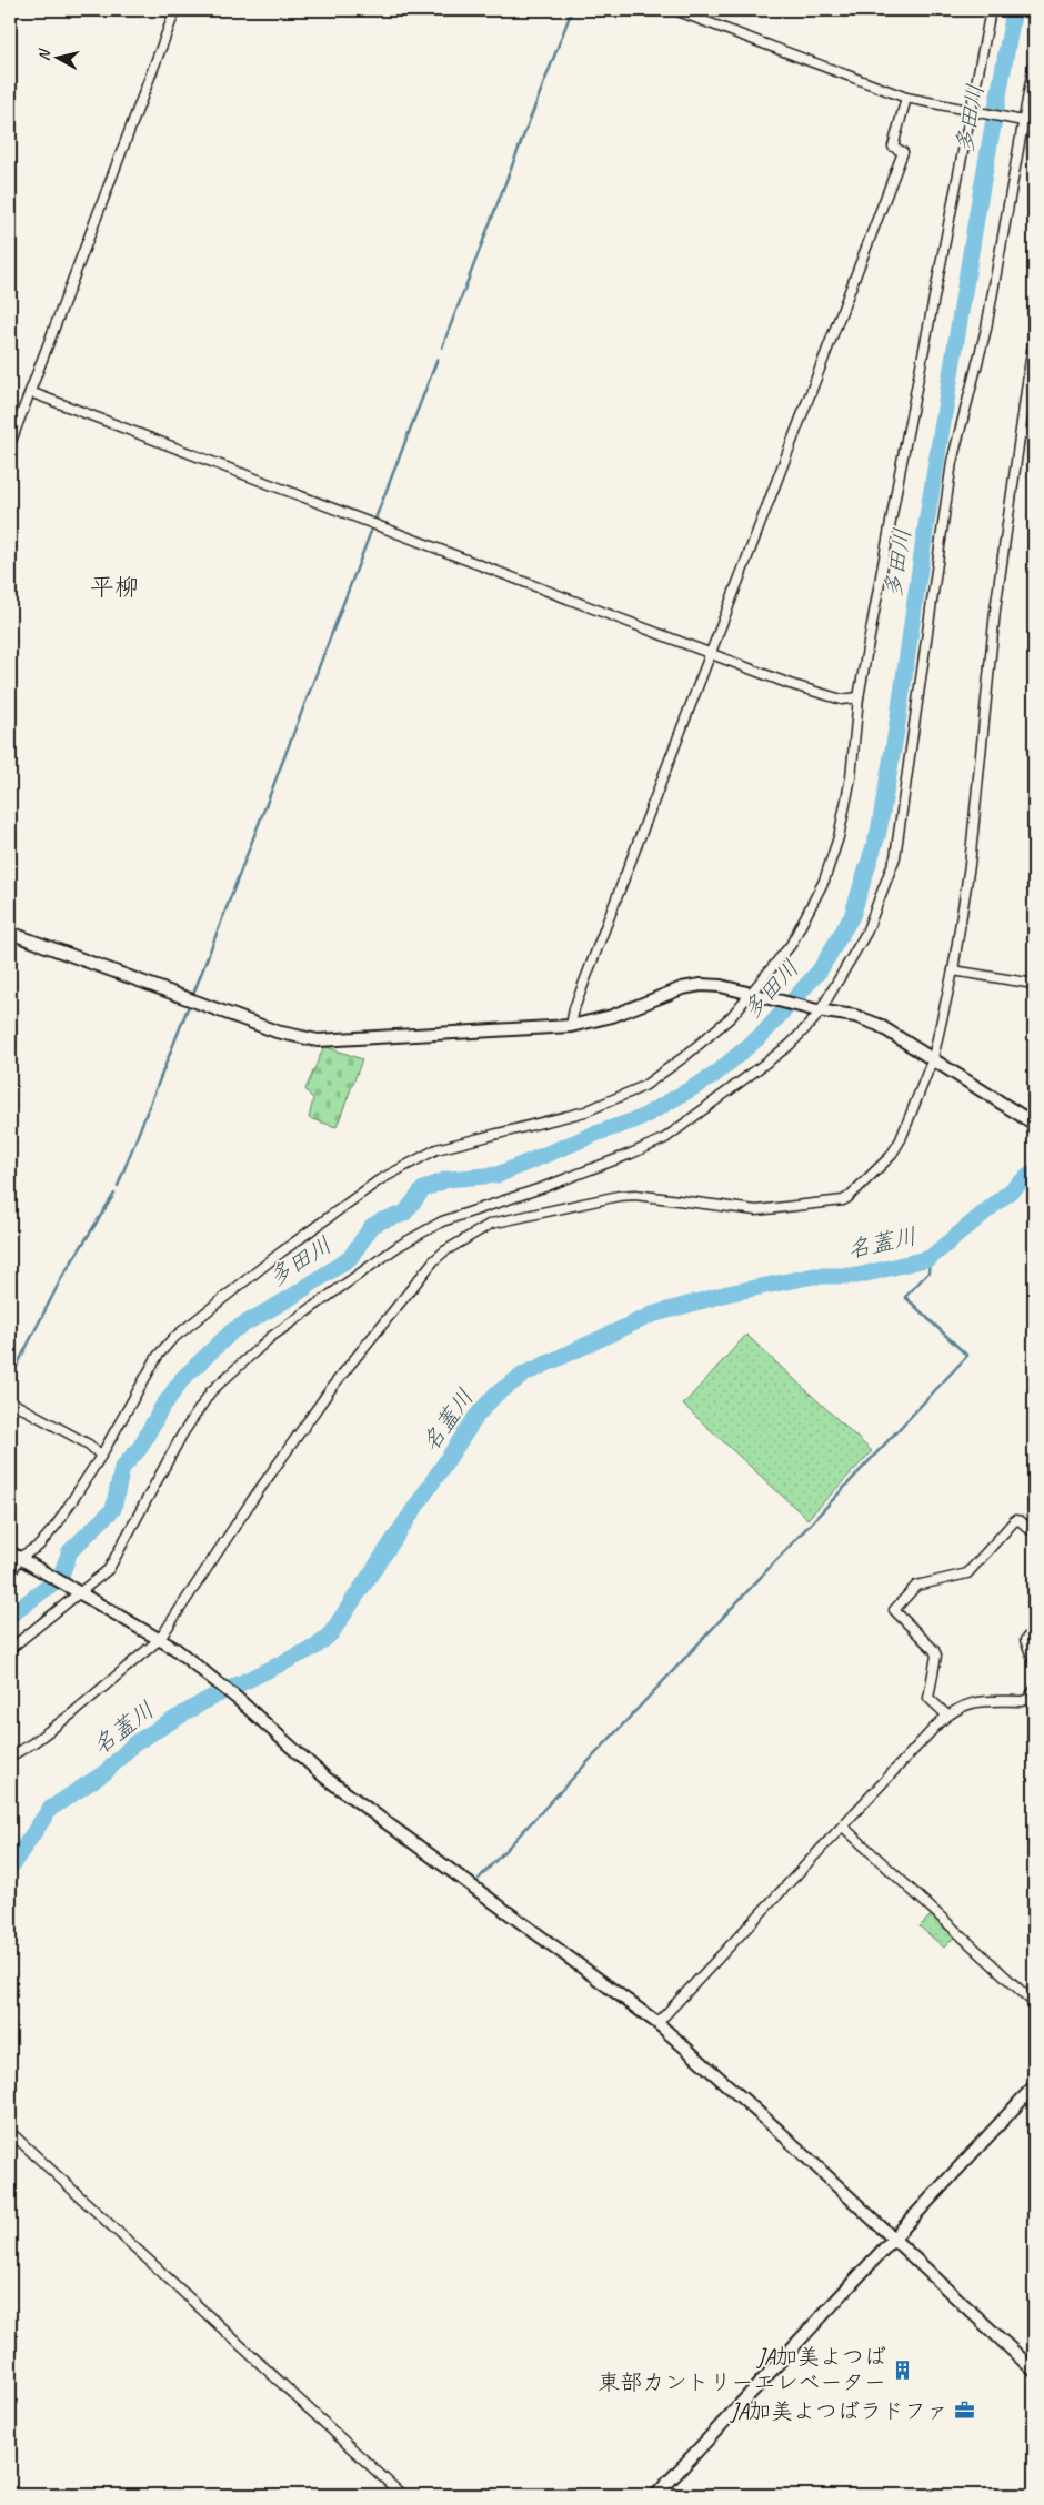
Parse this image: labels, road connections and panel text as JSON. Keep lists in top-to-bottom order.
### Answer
{
  "districts": ["平柳"],
  "water": ["多田川", "名蓋川"],
  "places": {
    "building": ["JA加美よつば 東部カントリーエレベーター"],
    "office": ["JA加美よつばラドファ"]
  },
  "north": "left"
}
